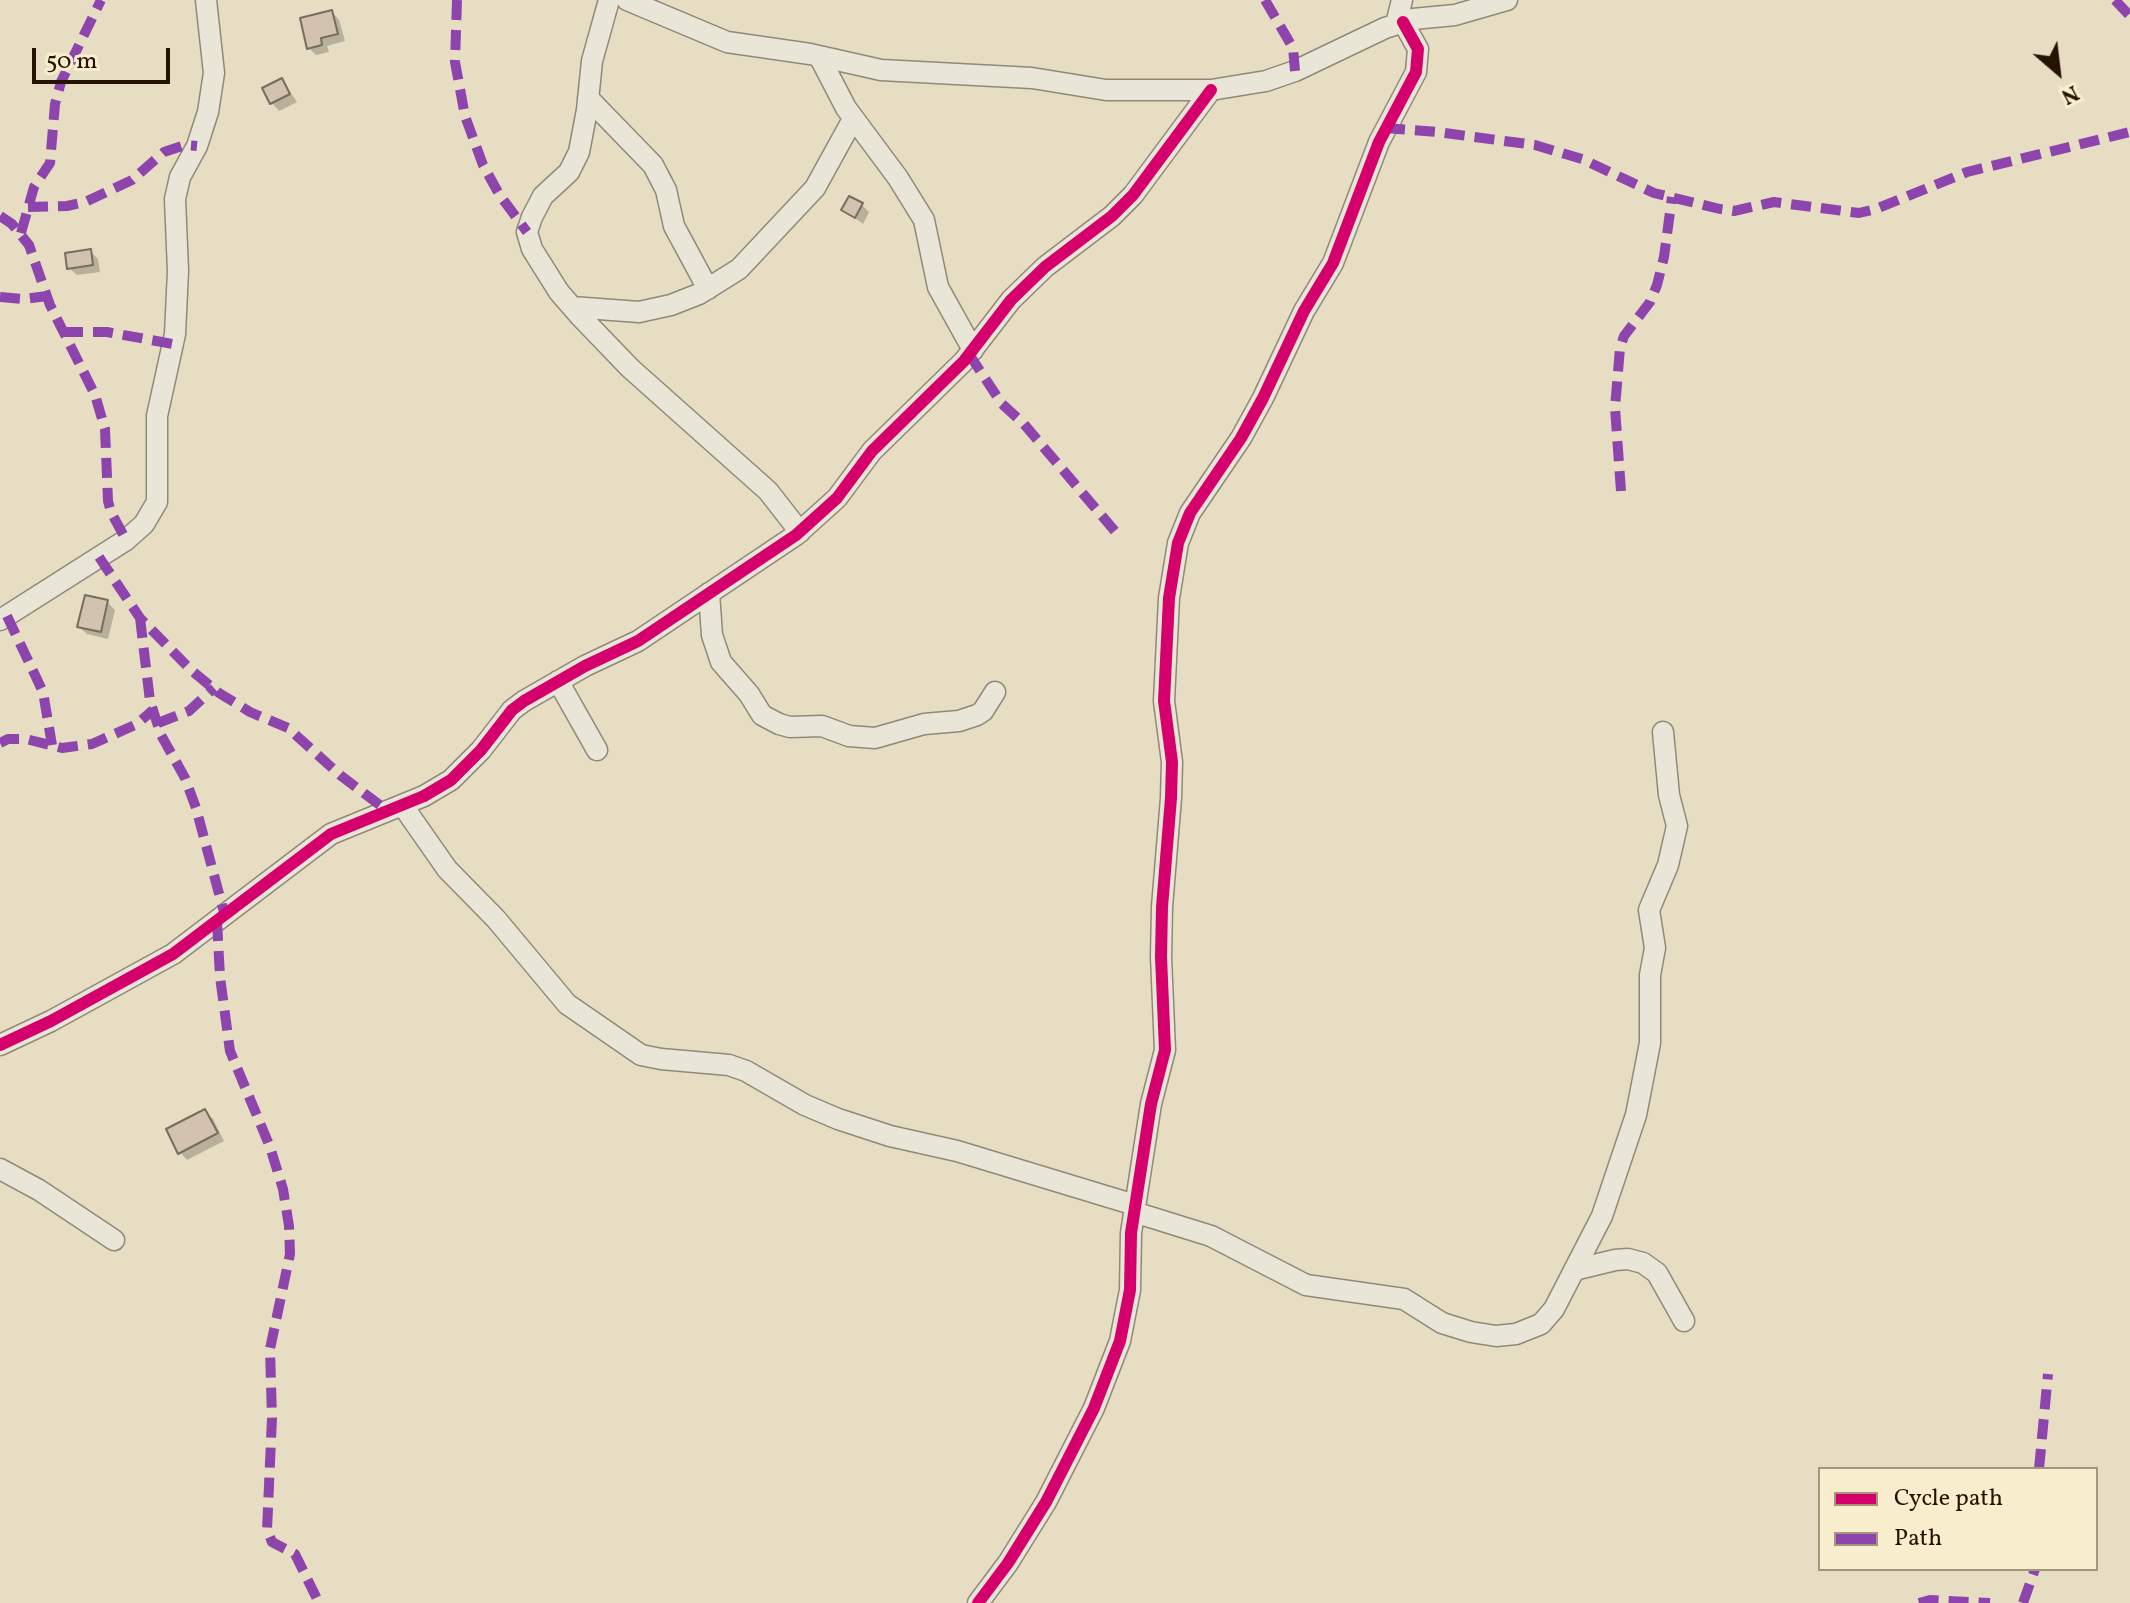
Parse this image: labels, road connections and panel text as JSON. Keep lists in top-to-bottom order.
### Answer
{
  "legend": ["Cycle path", "Path"],
  "scale_bar": "50 m",
  "north": "bottom right"
}
